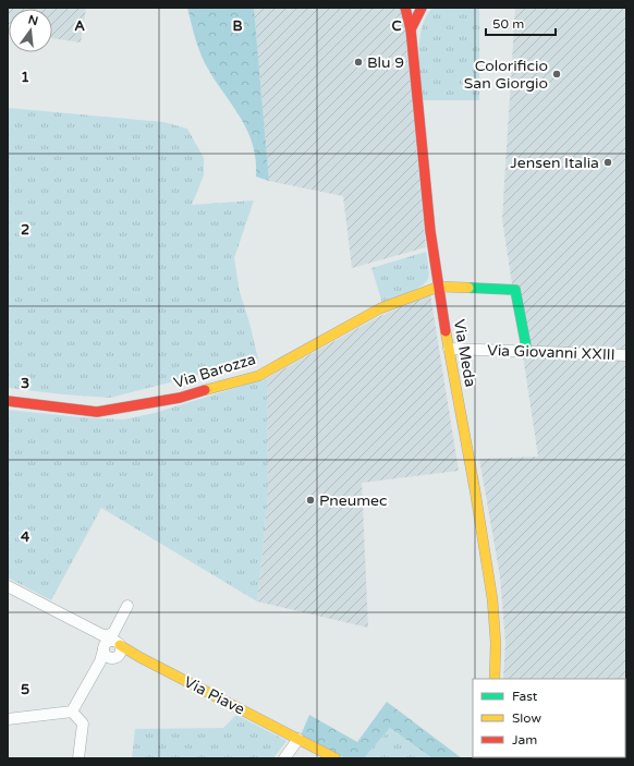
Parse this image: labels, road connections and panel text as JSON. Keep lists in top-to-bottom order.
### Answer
{
  "streets": {
    "street": [
      "Via Giovanni XXIII",
      "Via Meda",
      "Via Barozza",
      "Via Piave"
    ]
  },
  "crossings": [
    ["Via Giovanni XXIII", "Via Meda"],
    ["Via Meda", "Via Barozza"]
  ],
  "places": [
    "Blu 9",
    "Colorificio San Giorgio",
    "Jensen Italia",
    "Pneumec"
  ],
  "legend": ["Fast", "Slow", "Jam"],
  "scale_bar": "50 m",
  "north": "top",
  "grid": {
    "columns": ["A", "B", "C"],
    "rows": [
      "1",
      "2",
      "3",
      "4",
      "5"
    ]
  }
}
